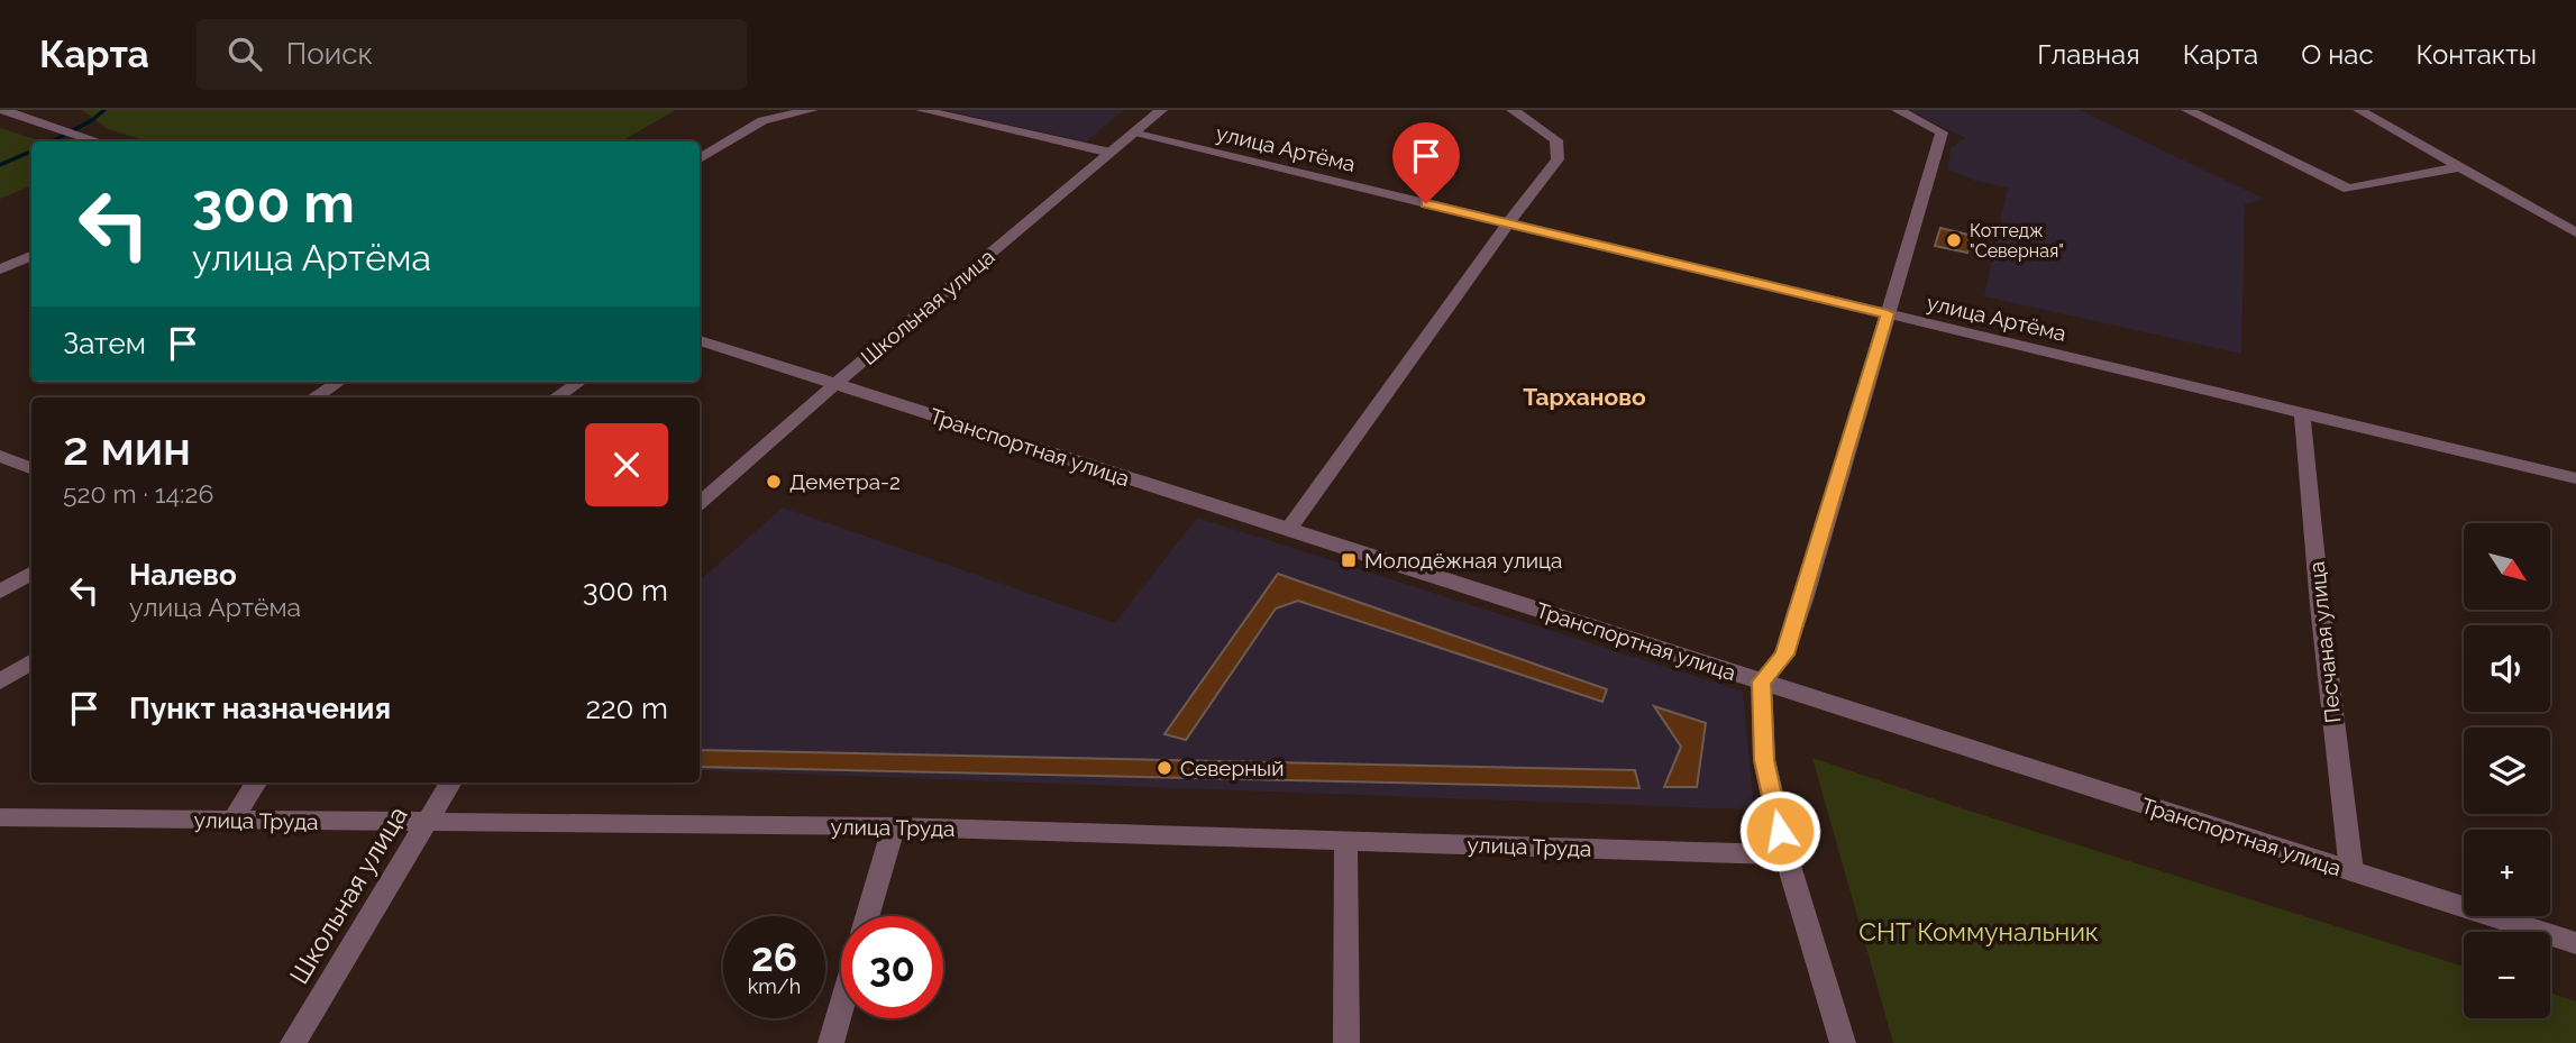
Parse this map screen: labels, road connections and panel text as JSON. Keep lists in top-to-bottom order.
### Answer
{
  "streets": {
    "street": [
      "улица Артёма",
      "Школьная улица",
      "Транспортная улица",
      "Песчаная улица",
      "улица Труда"
    ]
  },
  "crossings": [
    ["улица Артёма", "Школьная улица"],
    ["улица Артёма", "Песчаная улица"],
    ["Школьная улица", "Транспортная улица"],
    ["Школьная улица", "улица Труда"],
    ["Транспортная улица", "Песчаная улица"]
  ],
  "districts": ["Тарханово"],
  "parks": ["СНТ Коммунальник"],
  "places": {
    "other": ["Коттедж \"Северная\"", "Деметра-2", "Северный"],
    "transit": ["Молодёжная улица"]
  },
  "north": "bottom right",
  "page": {
    "header": "Карта",
    "search": "Поиск",
    "nav": [
      "Главная",
      "Карта",
      "О нас",
      "Контакты"
    ],
    "turn": ["300 m", "улица Артёма"],
    "then": "Затем",
    "heading": ["2 мин", "520 m · 14:26"],
    "map_buttons": ["+", "−"],
    "list": [
      {
        "name": "Налево",
        "note": "улица Артёма",
        "value": "300 m"
      },
      {
        "name": "Пункт назначения",
        "value": "220 m"
      }
    ],
    "speed": "26 km/h",
    "limit": "30"
  }
}
